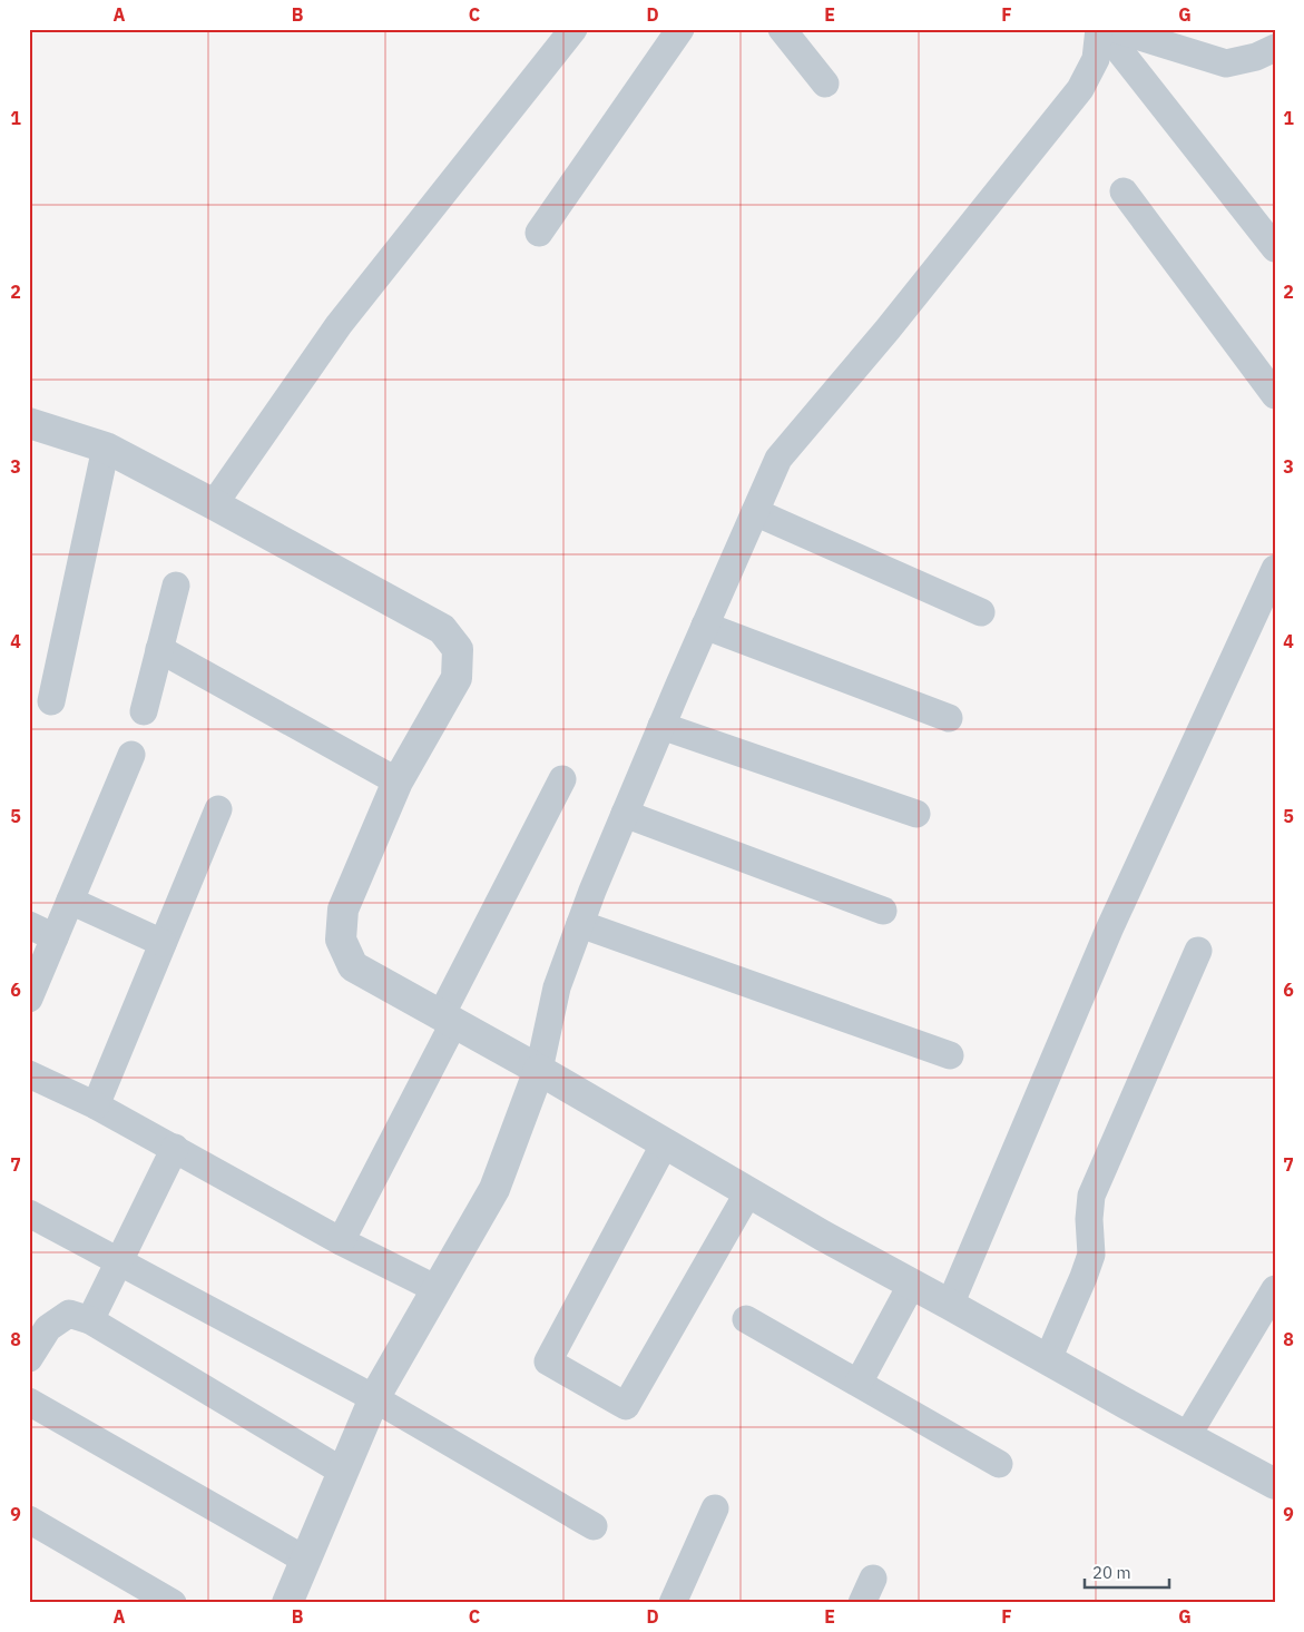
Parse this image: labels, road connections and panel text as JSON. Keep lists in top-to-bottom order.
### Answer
{
  "scale_bar": "20 m",
  "grid": {
    "columns": [
      "A",
      "B",
      "C",
      "D",
      "E",
      "F",
      "G"
    ],
    "rows": [
      "1",
      "2",
      "3",
      "4",
      "5",
      "6",
      "7",
      "8",
      "9"
    ]
  }
}
